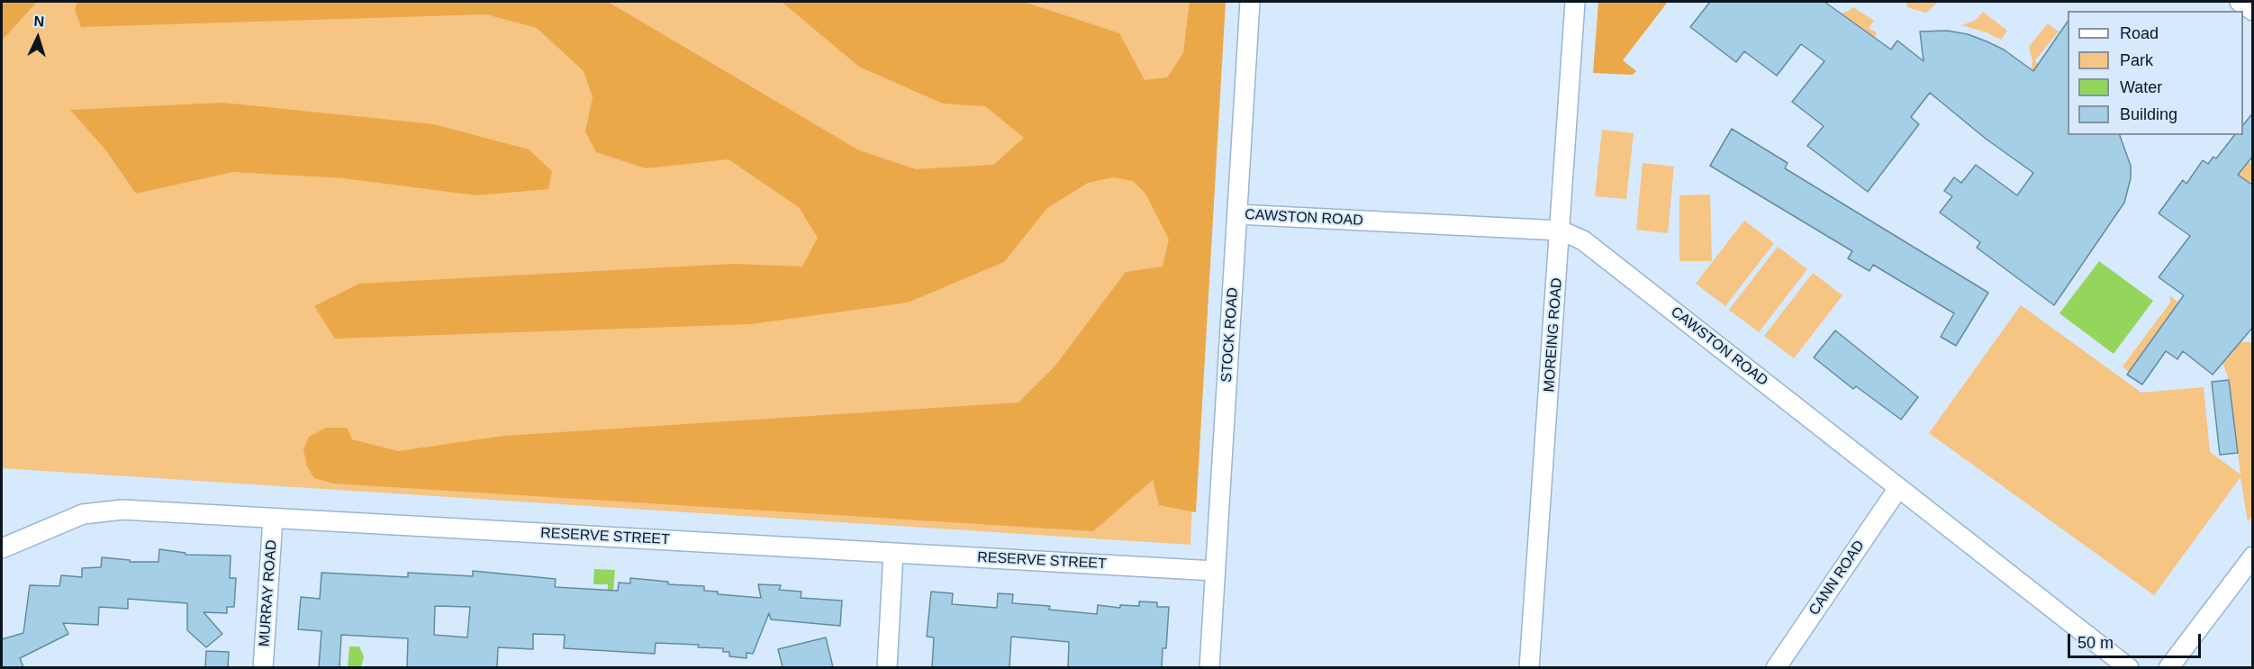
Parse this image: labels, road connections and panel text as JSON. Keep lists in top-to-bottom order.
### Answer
{
  "streets": {
    "street": [
      "CAWSTON ROAD",
      "STOCK ROAD",
      "MOREING ROAD",
      "RESERVE STREET",
      "CANN ROAD",
      "MURRAY ROAD"
    ]
  },
  "crossings": [
    ["CAWSTON ROAD", "STOCK ROAD"],
    ["CAWSTON ROAD", "MOREING ROAD"],
    ["CAWSTON ROAD", "CANN ROAD"],
    ["STOCK ROAD", "RESERVE STREET"],
    ["RESERVE STREET", "MURRAY ROAD"]
  ],
  "legend": [
    "Road",
    "Park",
    "Water",
    "Building"
  ],
  "scale_bar": "50 m",
  "north": "top"
}
